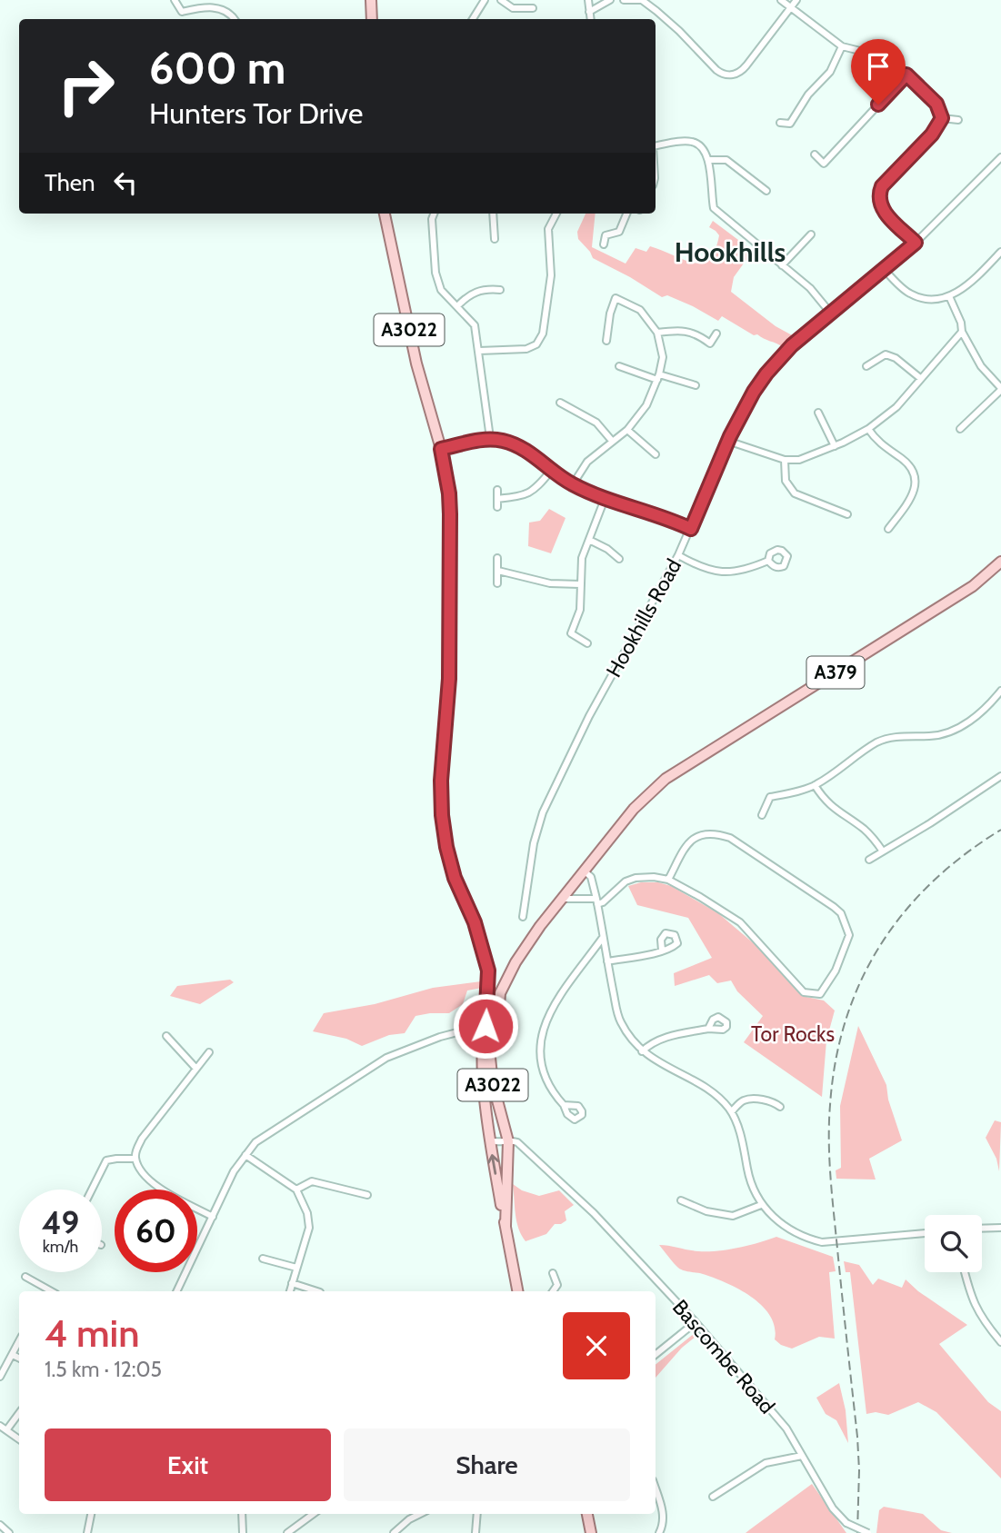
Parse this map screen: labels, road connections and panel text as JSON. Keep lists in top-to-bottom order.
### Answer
{
  "streets": {
    "main road": ["A3022", "A379"],
    "street": ["Hookhills Road", "Bascombe Road"]
  },
  "crossings": [
    ["A3022", "Bascombe Road"]
  ],
  "districts": ["Hookhills"],
  "parks": ["Tor Rocks"],
  "page": {
    "turn": ["600 m", "Hunters Tor Drive"],
    "then": "Then",
    "speed": "49 km/h",
    "limit": "60",
    "heading": ["4 min", "1.5 km · 12:05"],
    "buttons": ["Exit", "Share"]
  }
}
